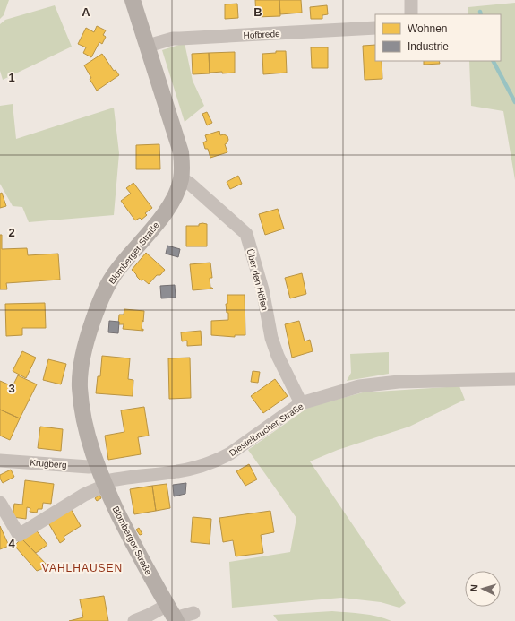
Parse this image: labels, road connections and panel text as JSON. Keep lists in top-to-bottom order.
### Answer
{
  "streets": {
    "main road": ["Blomberger Straße"],
    "street": [
      "Hofbrede",
      "Über den Höfen",
      "Diestelbrucher Straße",
      "Krugberg"
    ]
  },
  "crossings": [
    ["Hofbrede", "Blomberger Straße"],
    ["Blomberger Straße", "Über den Höfen"],
    ["Blomberger Straße", "Diestelbrucher Straße"],
    ["Blomberger Straße", "Krugberg"],
    ["Über den Höfen", "Diestelbrucher Straße"]
  ],
  "districts": ["VAHLHAUSEN"],
  "legend": ["Wohnen", "Industrie"],
  "north": "left",
  "grid": {
    "columns": ["A", "B"],
    "rows": [
      "1",
      "2",
      "3",
      "4"
    ]
  }
}
